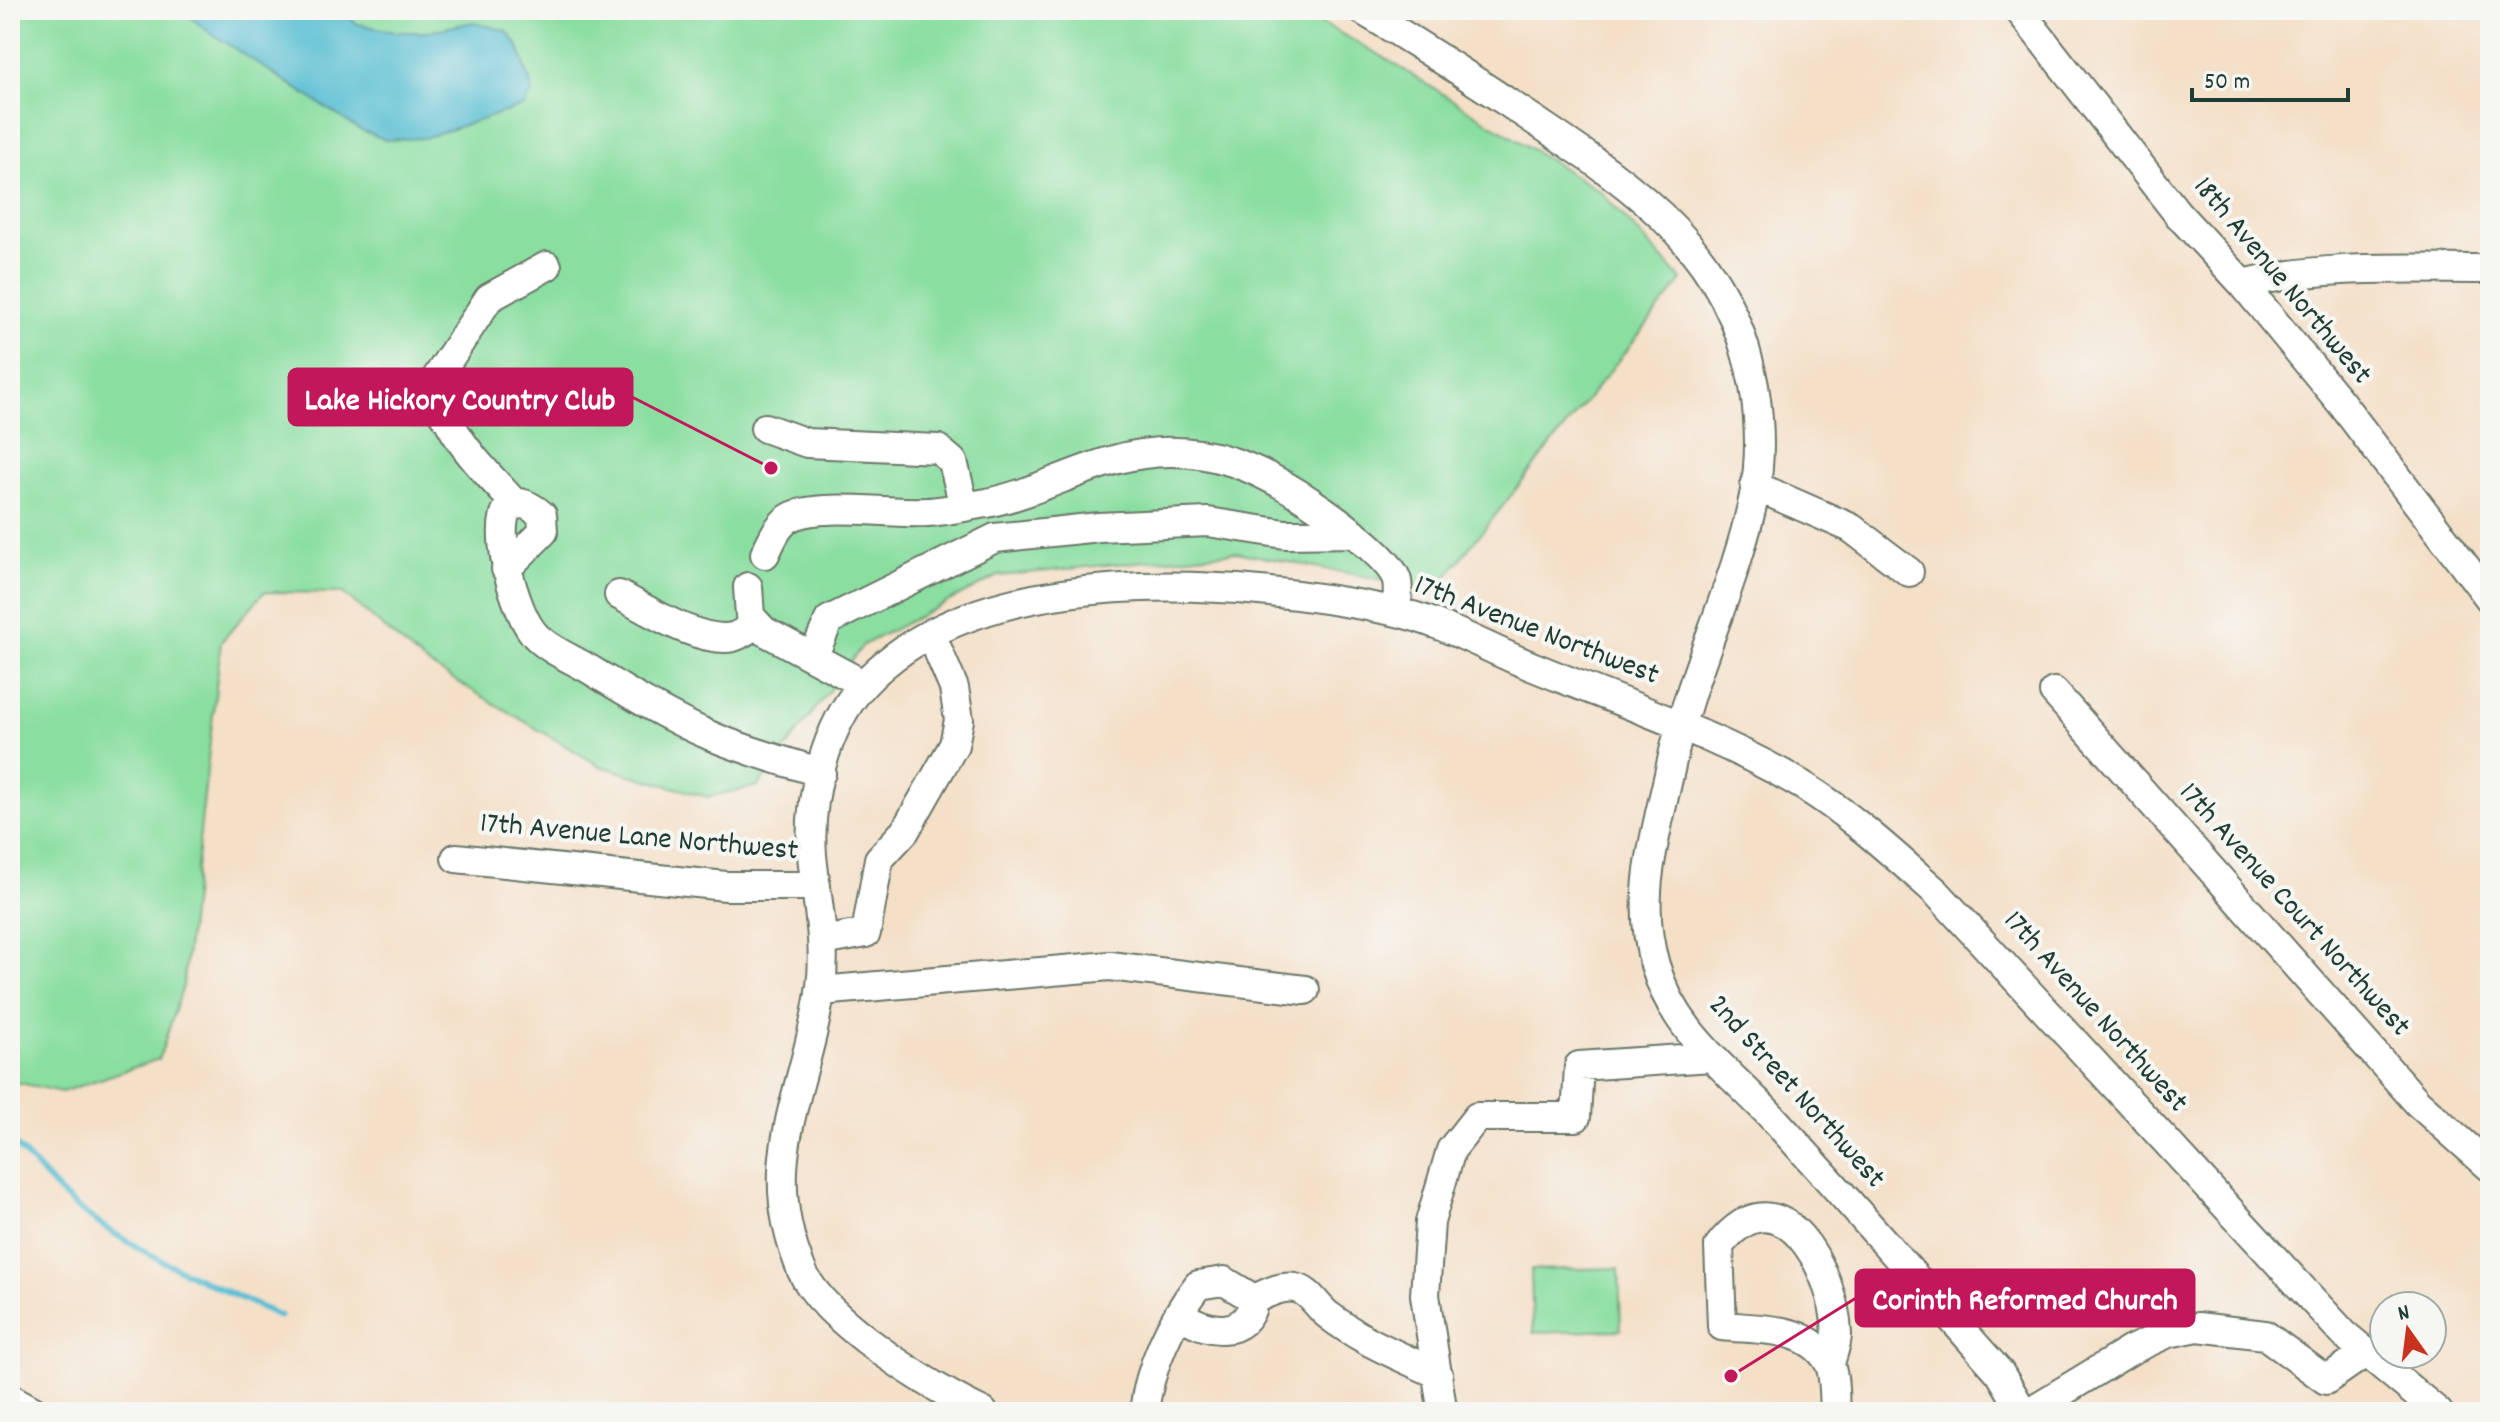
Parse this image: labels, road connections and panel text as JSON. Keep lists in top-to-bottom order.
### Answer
{
  "streets": {
    "street": [
      "18th Avenue Northwest",
      "17th Avenue Northwest",
      "17th Avenue Lane Northwest",
      "17th Avenue Court Northwest",
      "2nd Street Northwest"
    ]
  },
  "crossings": [
    ["17th Avenue Northwest", "17th Avenue Lane Northwest"],
    ["17th Avenue Northwest", "2nd Street Northwest"]
  ],
  "places": ["Lake Hickory Country Club", "Corinth Reformed Church"],
  "scale_bar": "50 m",
  "north": "top"
}
